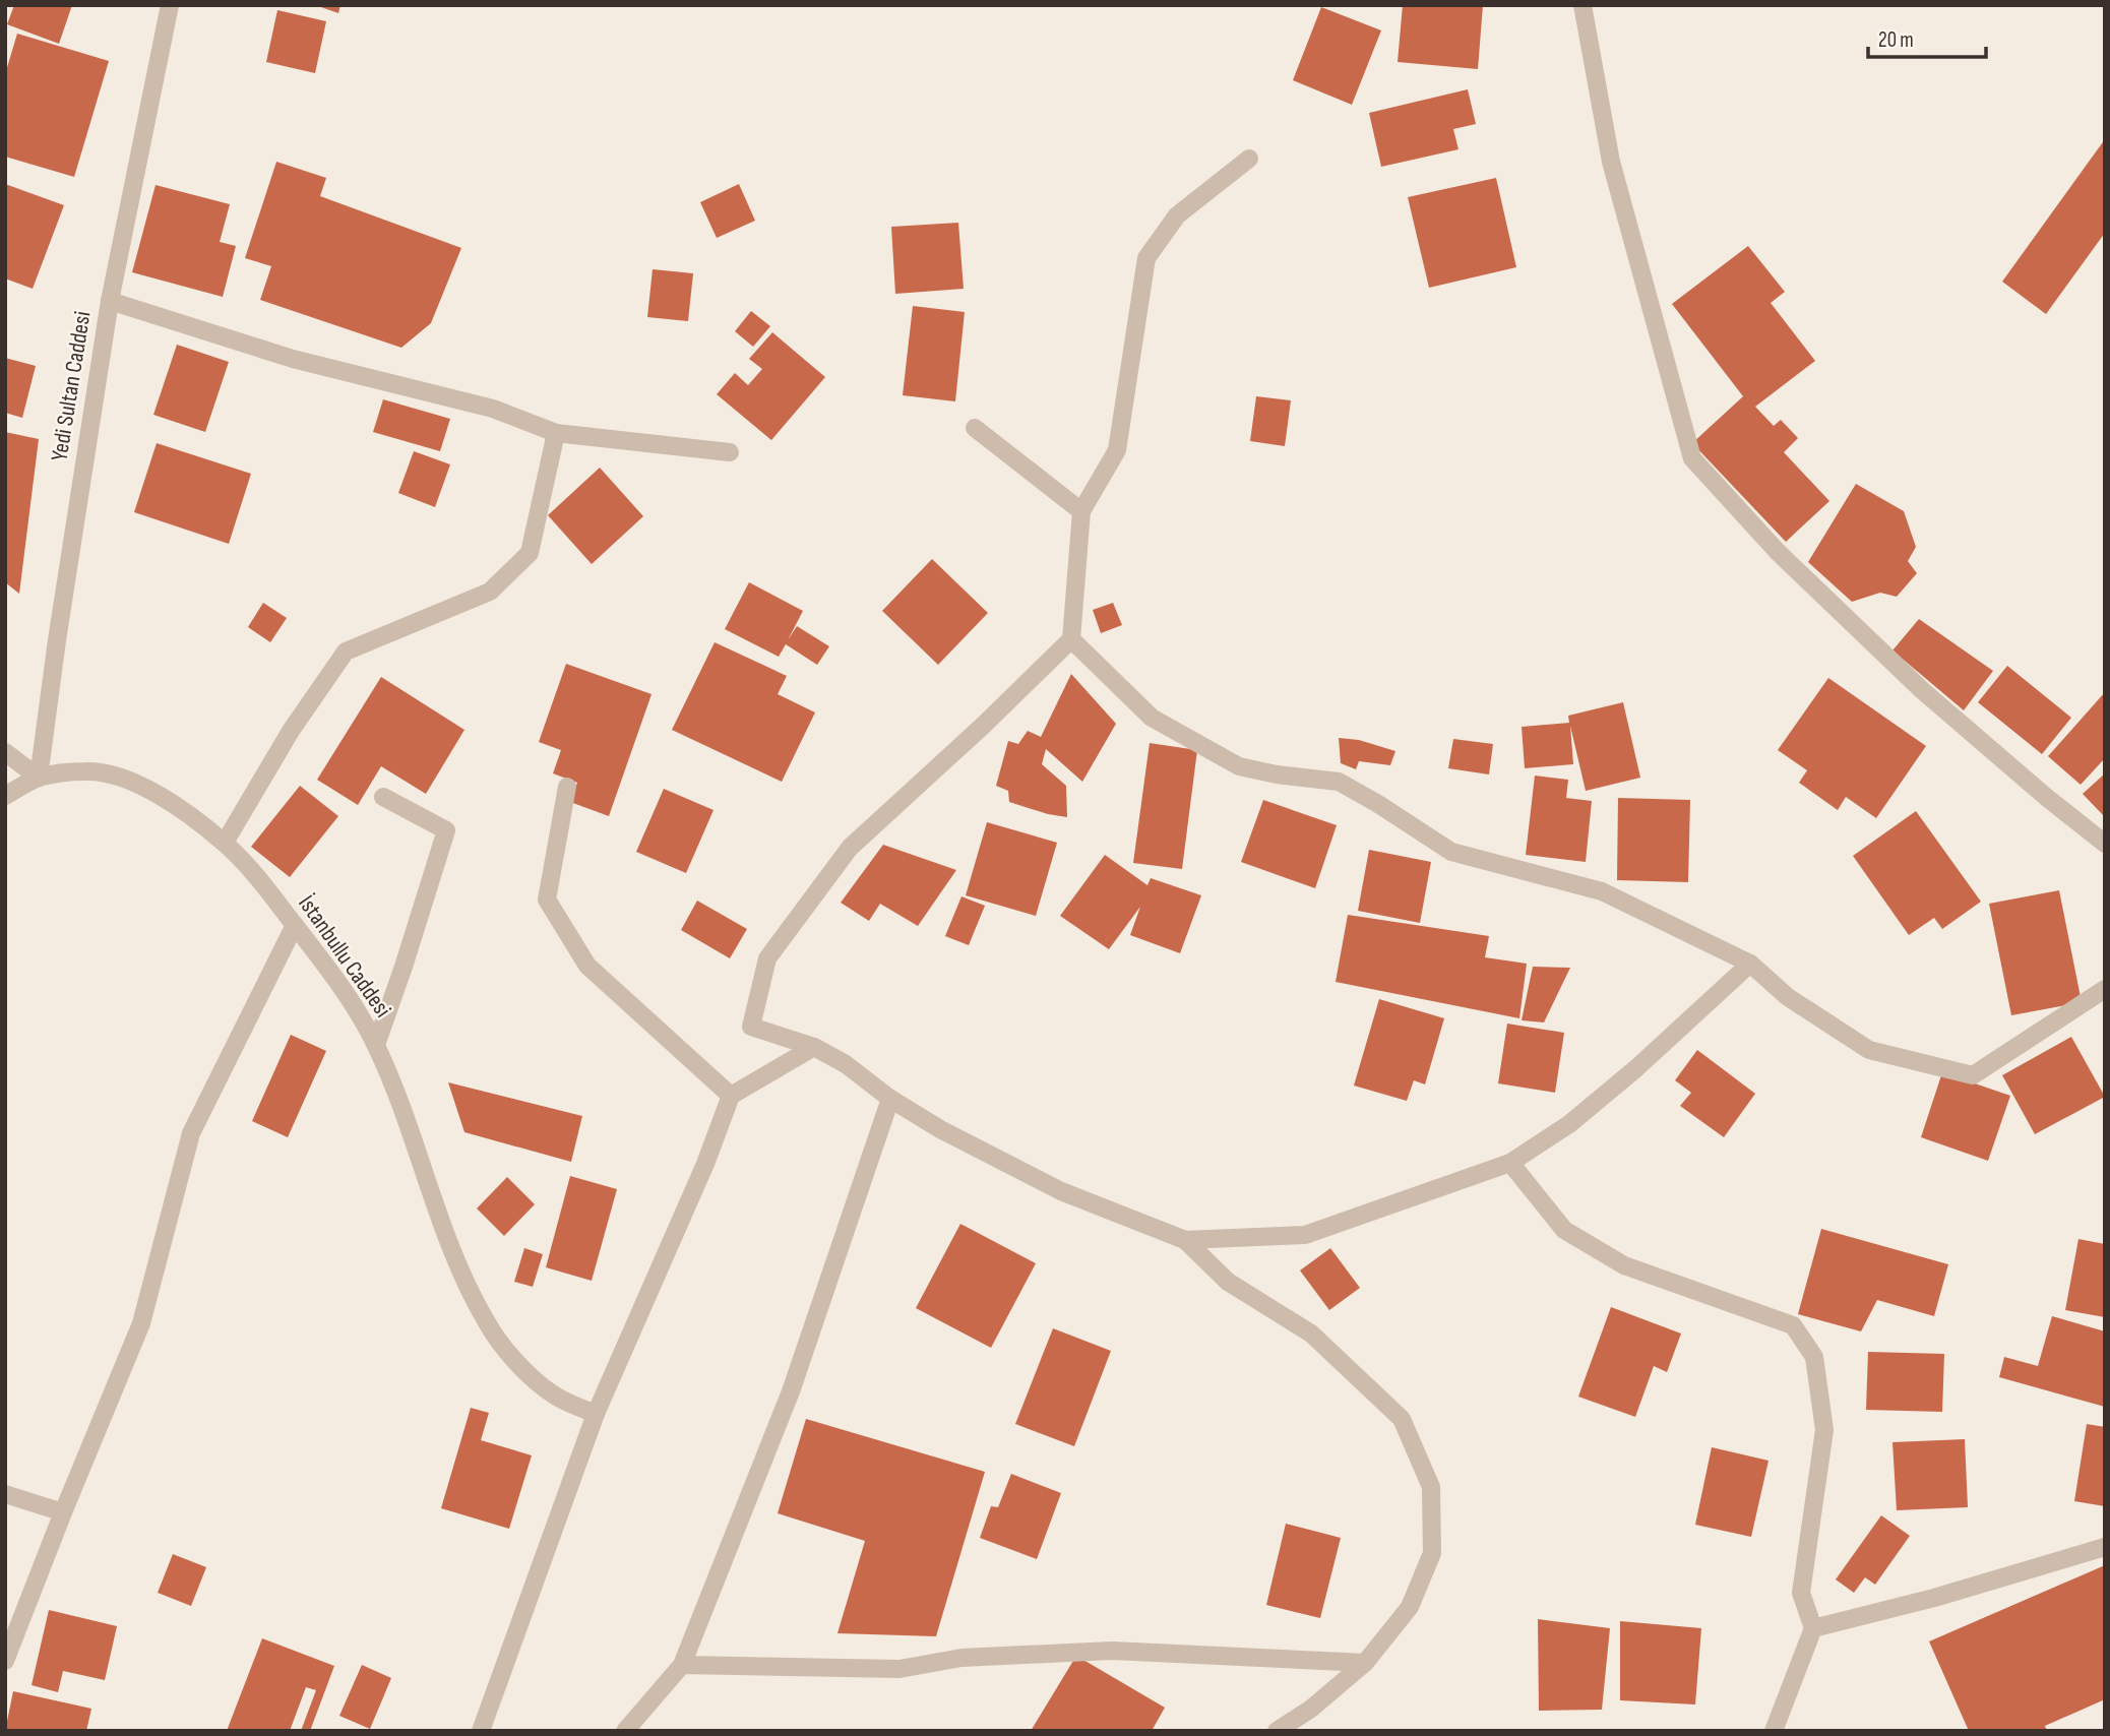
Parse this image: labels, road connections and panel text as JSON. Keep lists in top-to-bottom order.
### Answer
{
  "streets": {
    "street": ["Yedi Sultan Caddesi", "İstanbullu Caddesi"]
  },
  "crossings": [
    ["Yedi Sultan Caddesi", "İstanbullu Caddesi"]
  ],
  "scale_bar": "20 m"
}
